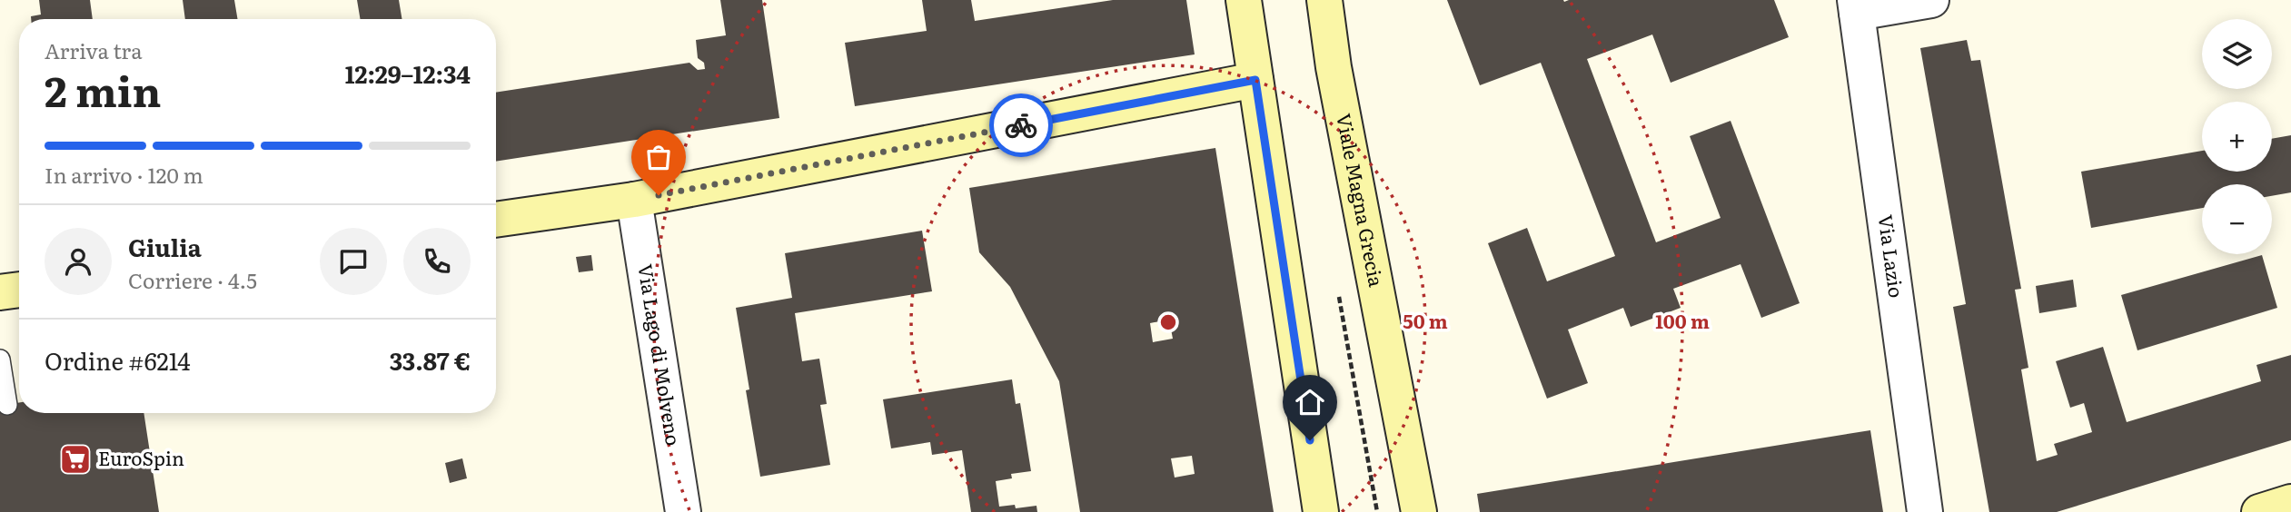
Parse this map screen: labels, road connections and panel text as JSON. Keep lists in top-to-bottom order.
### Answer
{
  "streets": {
    "main road": ["Viale Magna Grecia"],
    "street": ["Via Lazio", "Via Lago di Molveno"]
  },
  "places": {
    "supermarket": ["EuroSpin"]
  },
  "page": {
    "map_buttons": ["+", "−"],
    "heading": ["2 min", "Arriva tra", "12:29–12:34"],
    "panel": [
      "Giulia",
      "Corriere · 4.5",
      "Ordine #6214",
      "33.87 €"
    ],
    "bar": "In arrivo · 120 m"
  },
  "rings": ["50 m", "100 m"]
}
